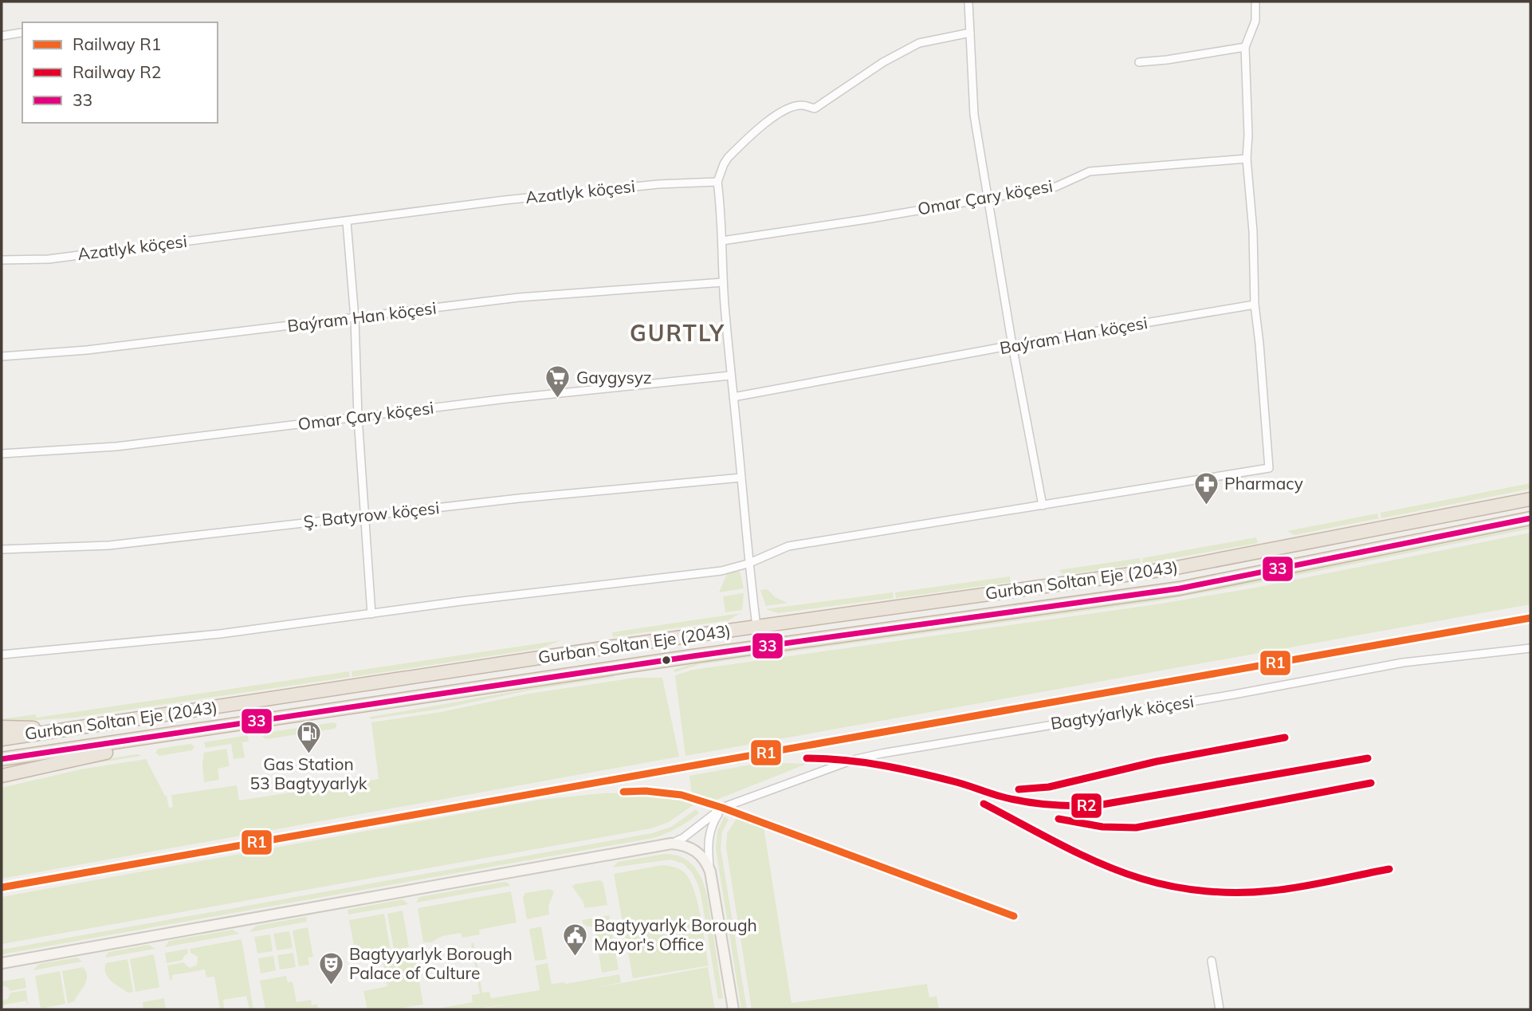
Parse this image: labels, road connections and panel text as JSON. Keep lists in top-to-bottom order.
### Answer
{
  "streets": {
    "highway": ["Gurban Soltan Eje (2043)"],
    "street": [
      "Azatlyk köçesi",
      "Omar Çary köçesi",
      "Baýram Han köçesi",
      "Ş. Batyrow köçesi",
      "Bagtyýarlyk köçesi"
    ]
  },
  "districts": ["GURTLY"],
  "places": {
    "supermarket": ["Gaygysyz"],
    "pharmacy": ["Pharmacy"],
    "fuel station": ["Gas Station 53 Bagtyyarlyk"],
    "public building": ["Bagtyyarlyk Borough Mayor's Office"],
    "theatre": ["Bagtyyarlyk Borough Palace of Culture"]
  },
  "lines": ["transit line 33", "rail line R1", "rail line R2"],
  "legend": ["Railway R1", "Railway R2", "33"]
}
